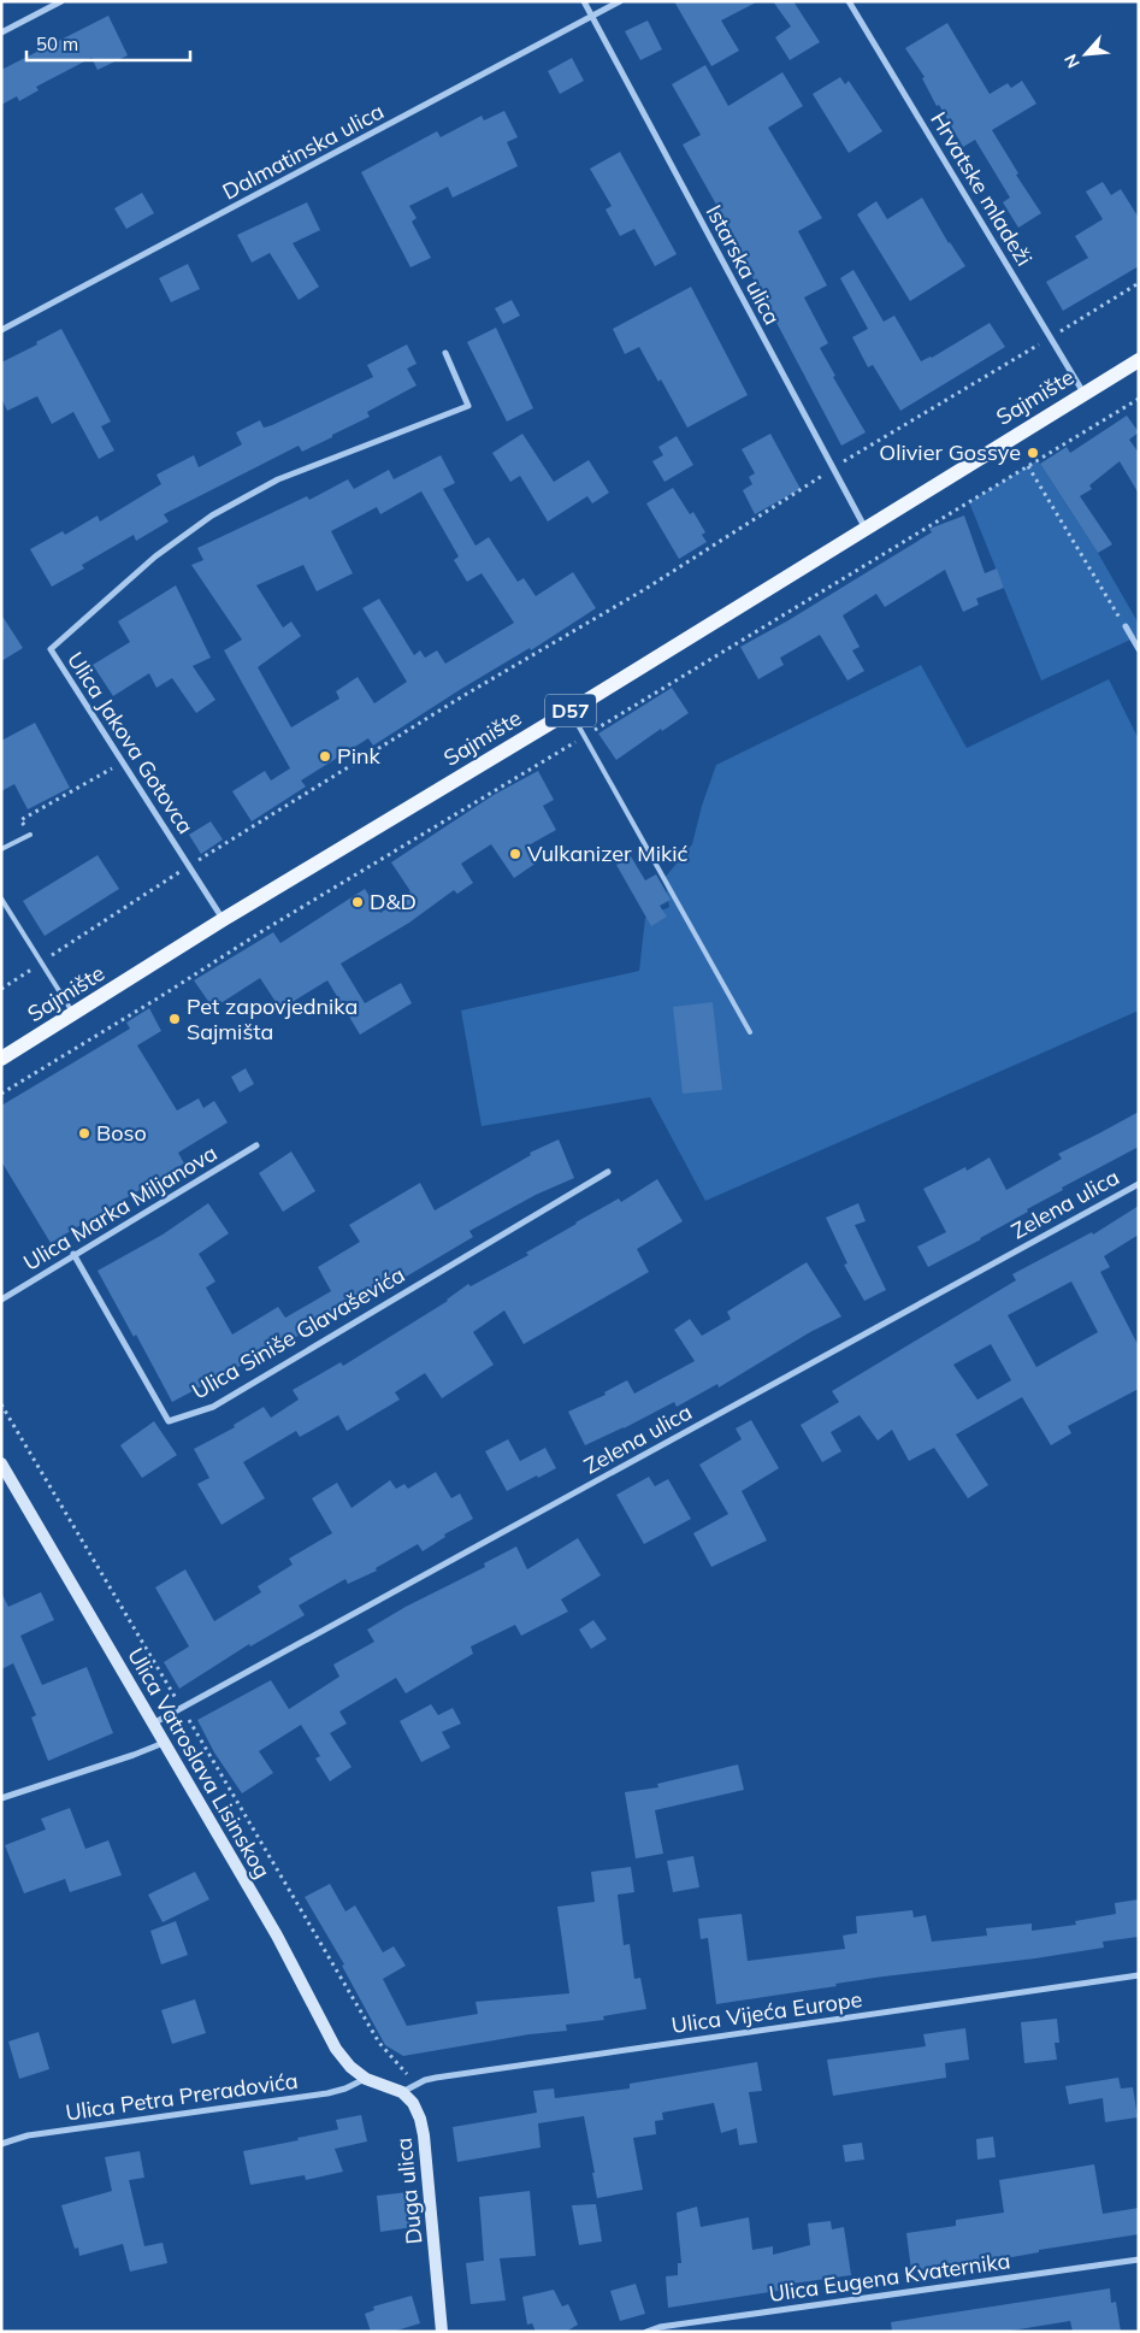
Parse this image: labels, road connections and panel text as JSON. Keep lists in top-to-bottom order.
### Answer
{
  "streets": {
    "main road": [
      "Sajmište",
      "D57",
      "Ulica Vatroslava Lisinskog",
      "Duga ulica"
    ],
    "street": [
      "Dalmatinska ulica",
      "Hrvatske mladeži",
      "Istarska ulica",
      "Ulica Jakova Gotovca",
      "Zelena ulica",
      "Ulica Marka Miljanova",
      "Ulica Siniše Glavaševića",
      "Ulica Vijeća Europe",
      "Ulica Petra Preradovića",
      "Ulica Eugena Kvaternika"
    ]
  },
  "crossings": [
    ["Dalmatinska ulica", "Istarska ulica"],
    ["Hrvatske mladeži", "Sajmište"],
    ["Istarska ulica", "Sajmište"],
    ["Sajmište", "Ulica Jakova Gotovca"],
    ["Zelena ulica", "Ulica Vatroslava Lisinskog"],
    ["Ulica Marka Miljanova", "Ulica Siniše Glavaševića"],
    ["Ulica Vatroslava Lisinskog", "Ulica Petra Preradovića"],
    ["Ulica Vijeća Europe", "Duga ulica"]
  ],
  "places": [
    "Olivier Gossye",
    "Pink",
    "Vulkanizer Mikić",
    "D&D",
    "Pet zapovjednika Sajmišta",
    "Boso"
  ],
  "scale_bar": "50 m",
  "north": "bottom left"
}
